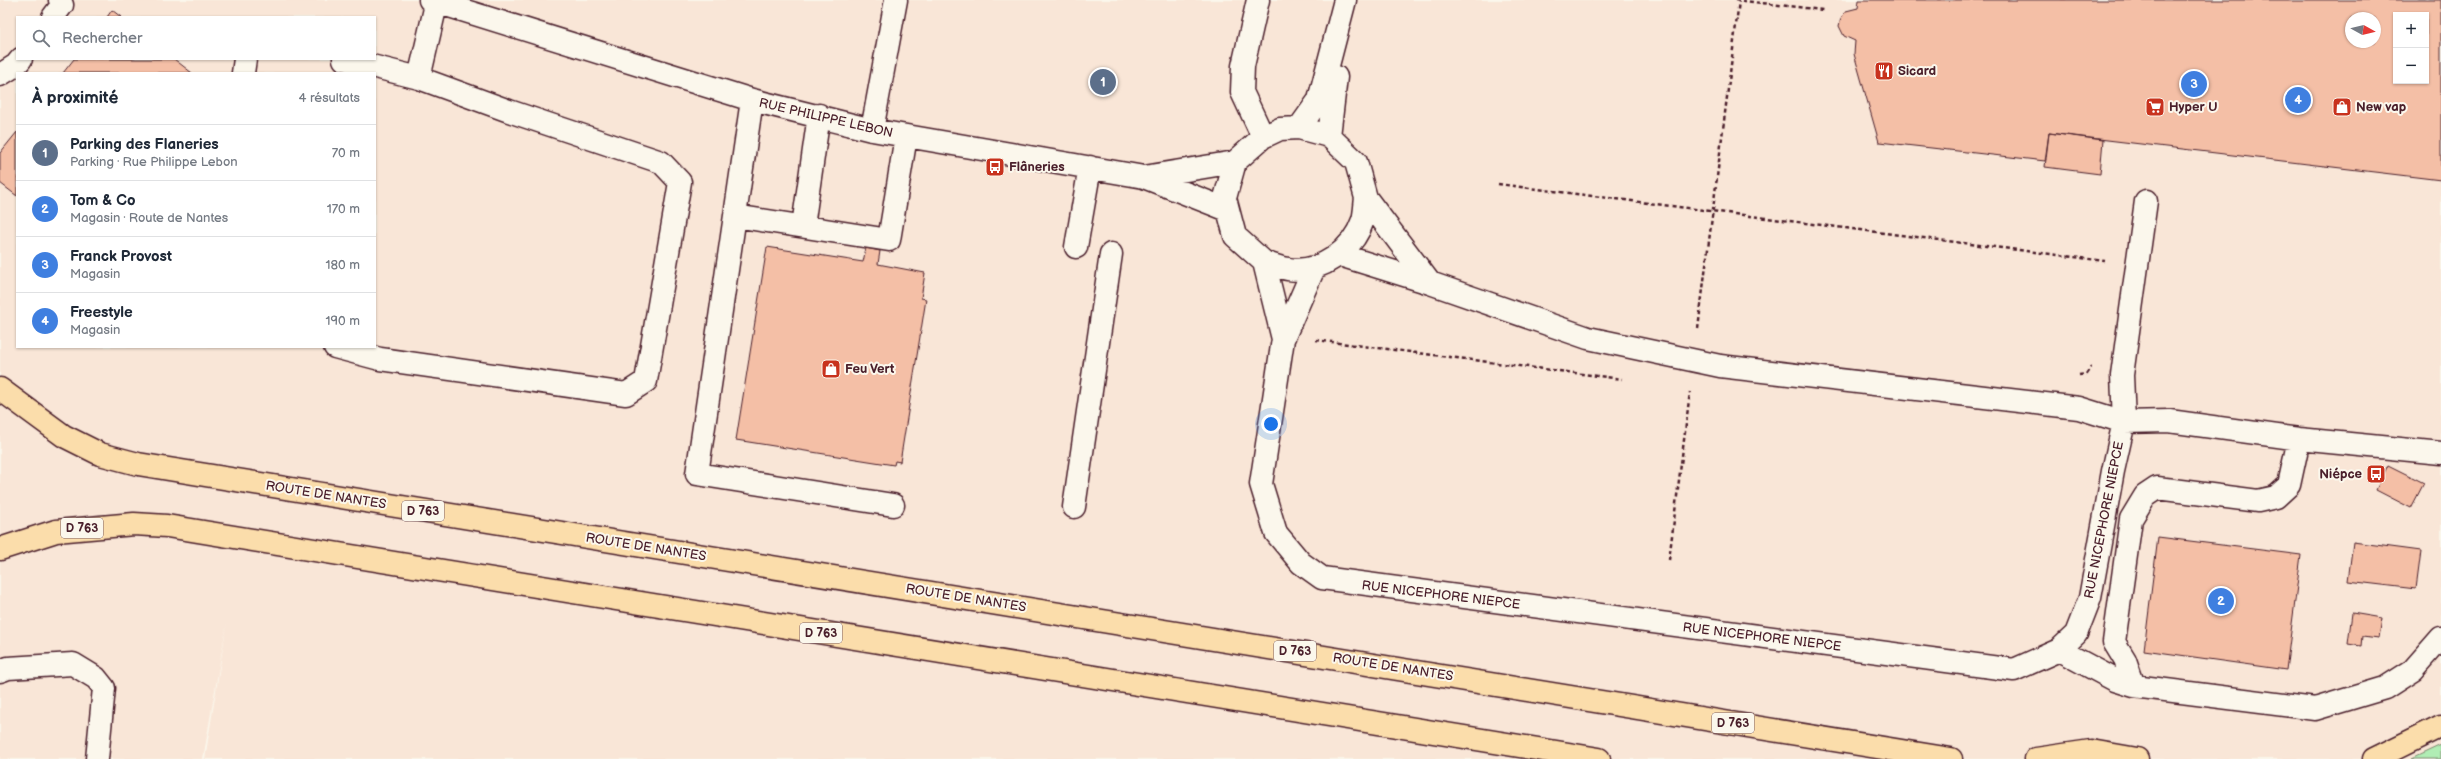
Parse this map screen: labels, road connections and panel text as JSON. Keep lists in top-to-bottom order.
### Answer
{
  "streets": {
    "highway": ["ROUTE DE NANTES", "D 763"],
    "street": ["RUE PHILIPPE LEBON", "RUE NICEPHORE NIEPCE"]
  },
  "crossings": [
    ["RUE PHILIPPE LEBON", "RUE NICEPHORE NIEPCE"]
  ],
  "places": {
    "restaurant": ["Sicard"],
    "supermarket": ["Hyper U"],
    "shop": ["New vap", "Feu Vert"],
    "bus stop": ["Flâneries", "Niépce"]
  },
  "north": "right",
  "page": {
    "map_buttons": ["+", "−"],
    "search": "Rechercher",
    "pins": [
      "1",
      "3",
      "4",
      "2"
    ],
    "heading": ["À proximité", "4 résultats"],
    "list": [
      {
        "mark": "1",
        "name": "Parking des Flaneries",
        "note": "Parking · Rue Philippe Lebon",
        "value": "70 m"
      },
      {
        "mark": "2",
        "name": "Tom & Co",
        "note": "Magasin · Route de Nantes",
        "value": "170 m"
      },
      {
        "mark": "3",
        "name": "Franck Provost",
        "note": "Magasin",
        "value": "180 m"
      },
      {
        "mark": "4",
        "name": "Freestyle",
        "note": "Magasin",
        "value": "190 m"
      }
    ]
  }
}
